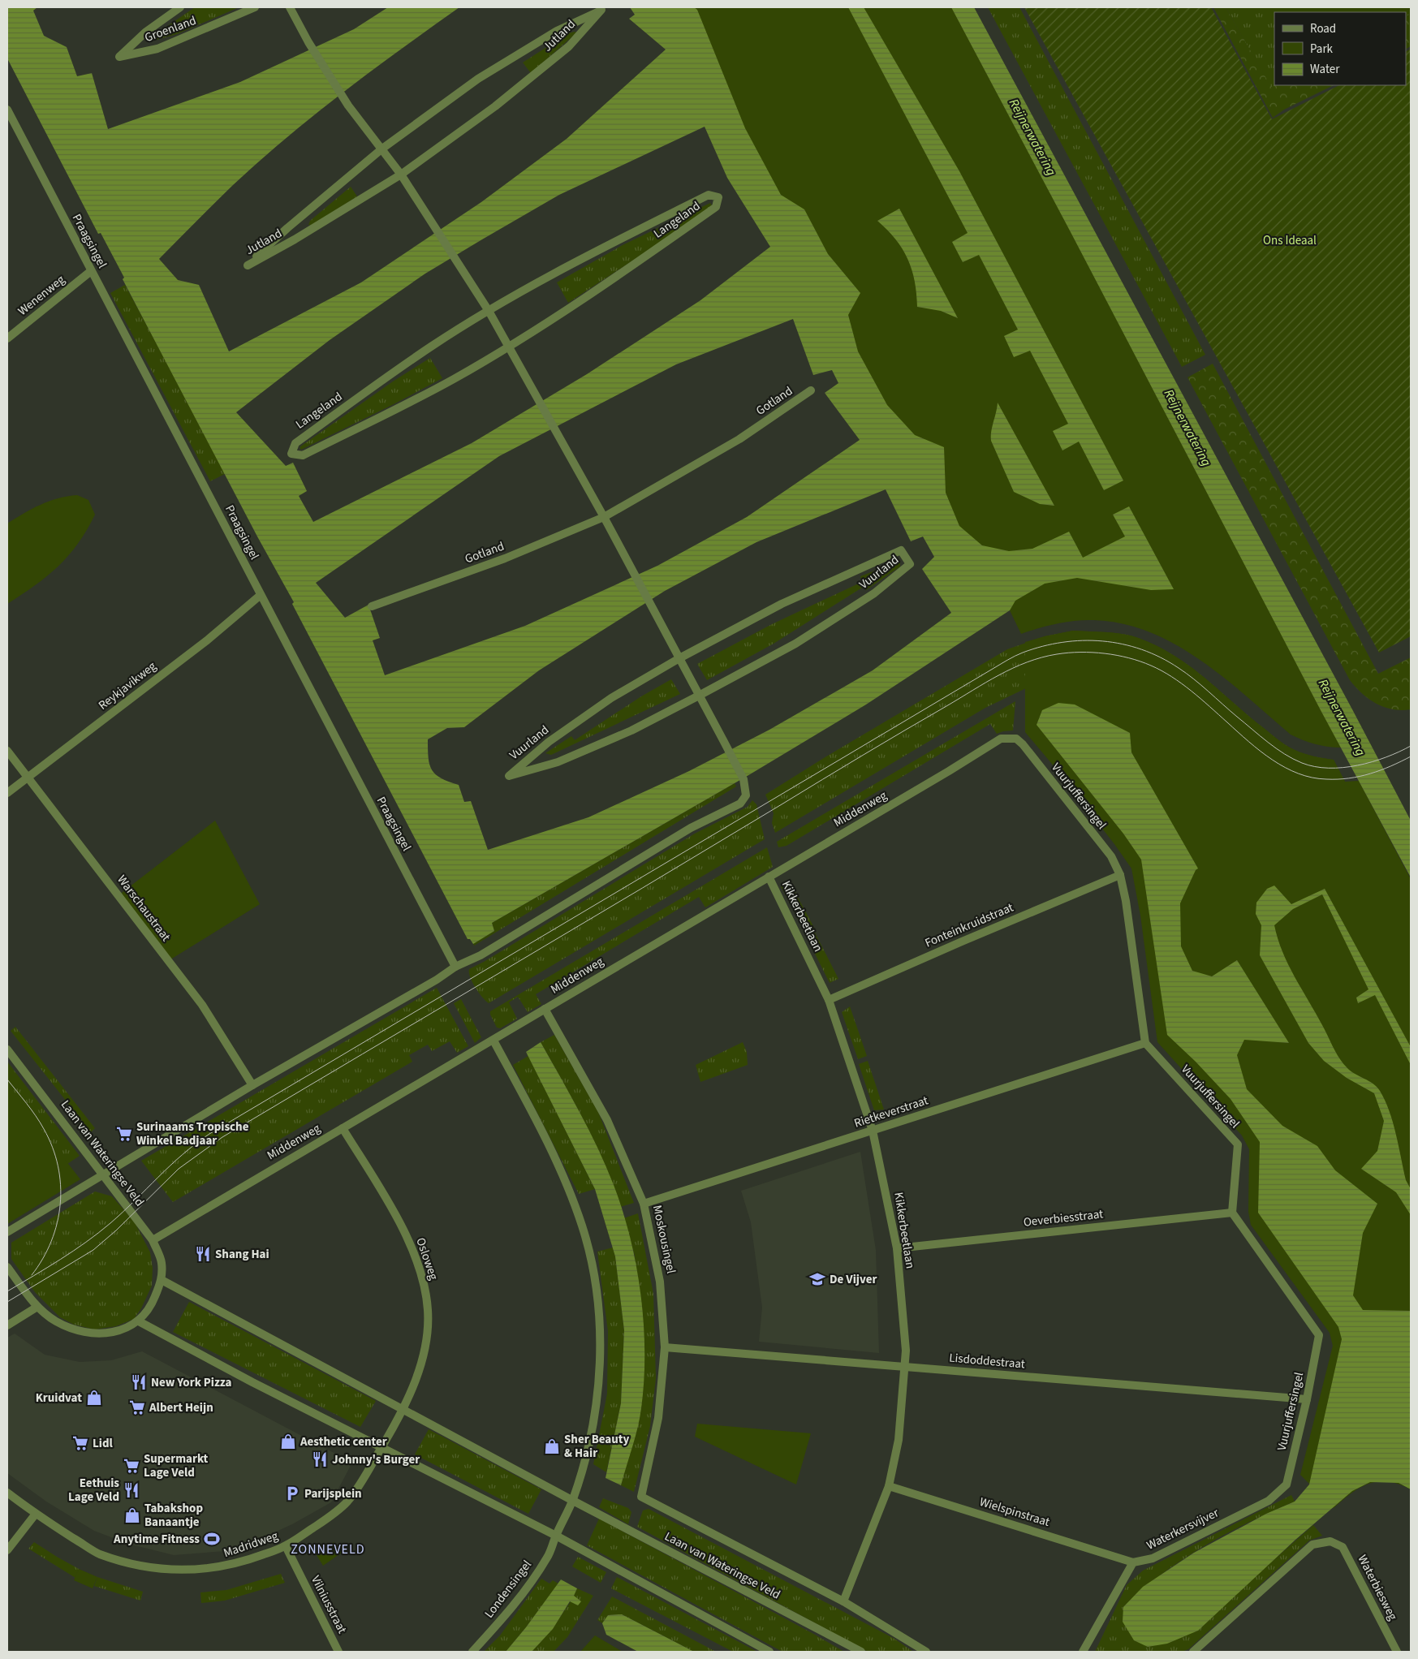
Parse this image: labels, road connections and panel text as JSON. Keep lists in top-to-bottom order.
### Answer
{
  "streets": {
    "street": [
      "Groenland",
      "Jutland",
      "Langeland",
      "Praagsingel",
      "Wenenweg",
      "Gotland",
      "Vuurland",
      "Reykjavikweg",
      "Vuurjuffersingel",
      "Middenweg",
      "Warschaustraat",
      "Kikkerbeetlaan",
      "Fonteinkruidstraat",
      "Rietkeverstraat",
      "Laan van Wateringse Veld",
      "Oeverbiesstraat",
      "Moskousingel",
      "Osloweg",
      "Lisdoddestraat",
      "Wielspinstraat",
      "Waterkersvijver",
      "Madridweg",
      "Waterbiesweg",
      "Londensingel",
      "Vilniusstraat"
    ]
  },
  "crossings": [
    ["Praagsingel", "Wenenweg"],
    ["Praagsingel", "Reykjavikweg"],
    ["Reykjavikweg", "Warschaustraat"],
    ["Vuurjuffersingel", "Middenweg"],
    ["Vuurjuffersingel", "Fonteinkruidstraat"],
    ["Vuurjuffersingel", "Rietkeverstraat"],
    ["Vuurjuffersingel", "Oeverbiesstraat"],
    ["Vuurjuffersingel", "Lisdoddestraat"],
    ["Vuurjuffersingel", "Waterkersvijver"],
    ["Middenweg", "Kikkerbeetlaan"],
    ["Middenweg", "Laan van Wateringse Veld"],
    ["Middenweg", "Moskousingel"],
    ["Middenweg", "Osloweg"],
    ["Kikkerbeetlaan", "Fonteinkruidstraat"],
    ["Kikkerbeetlaan", "Rietkeverstraat"],
    ["Kikkerbeetlaan", "Laan van Wateringse Veld"],
    ["Kikkerbeetlaan", "Oeverbiesstraat"],
    ["Kikkerbeetlaan", "Lisdoddestraat"],
    ["Kikkerbeetlaan", "Wielspinstraat"],
    ["Rietkeverstraat", "Moskousingel"],
    ["Laan van Wateringse Veld", "Moskousingel"],
    ["Laan van Wateringse Veld", "Osloweg"],
    ["Moskousingel", "Lisdoddestraat"],
    ["Wielspinstraat", "Waterkersvijver"],
    ["Madridweg", "Vilniusstraat"]
  ],
  "districts": ["ZONNEVELD"],
  "water": ["Reijnerwatering"],
  "parks": ["Ons Ideaal"],
  "places": {
    "supermarket": [
      "Surinaams Tropische Winkel Badjaar",
      "Albert Heijn",
      "Lidl",
      "Supermarkt Lage Veld"
    ],
    "restaurant": [
      "Shang Hai",
      "New York Pizza",
      "Johnny's Burger",
      "Eethuis Lage Veld"
    ],
    "school or university": ["De Vijver"],
    "shop": [
      "Kruidvat",
      "Aesthetic center",
      "Sher Beauty & Hair",
      "Tabakshop Banaantje"
    ],
    "parking": ["Parijsplein"],
    "sports": ["Anytime Fitness"]
  },
  "legend": ["Road", "Park", "Water"]
}
